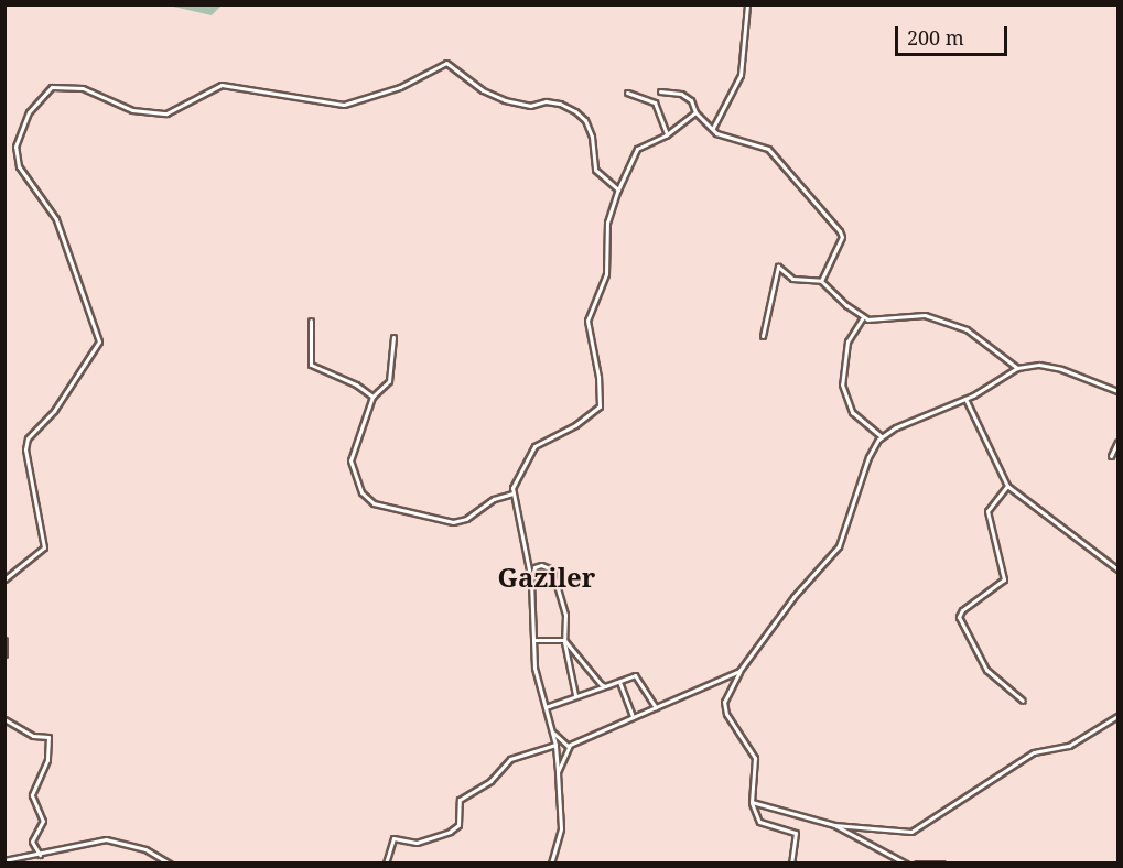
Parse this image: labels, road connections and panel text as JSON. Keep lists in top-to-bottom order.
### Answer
{
  "districts": ["Gaziler"],
  "scale_bar": "200 m"
}
